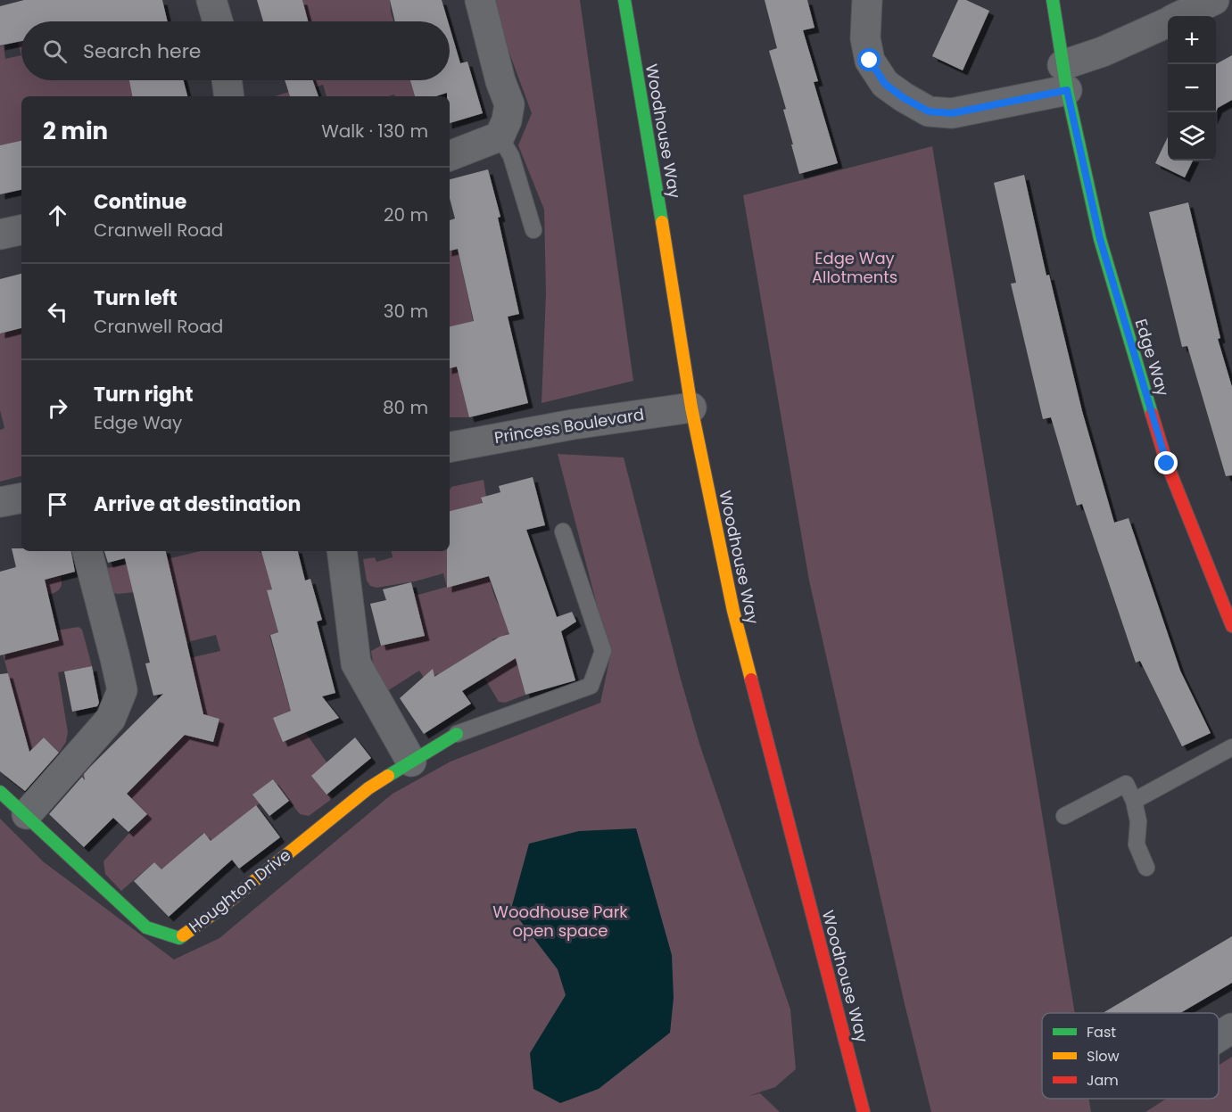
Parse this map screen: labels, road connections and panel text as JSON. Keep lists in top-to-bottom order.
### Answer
{
  "streets": {
    "street": [
      "Woodhouse Way",
      "Edge Way",
      "Princess Boulevard",
      "Houghton Drive"
    ]
  },
  "crossings": [
    ["Woodhouse Way", "Princess Boulevard"]
  ],
  "parks": ["Edge Way Allotments", "Woodhouse Park open space"],
  "legend": ["Fast", "Slow", "Jam"],
  "page": {
    "map_buttons": ["+", "−"],
    "search": "Search here",
    "heading": ["2 min", "Walk · 130 m"],
    "list": [
      ["Continue", "Cranwell Road", "20 m"],
      ["Turn left", "Cranwell Road", "30 m"],
      ["Turn right", "Edge Way", "80 m"],
      "Arrive at destination"
    ]
  }
}
